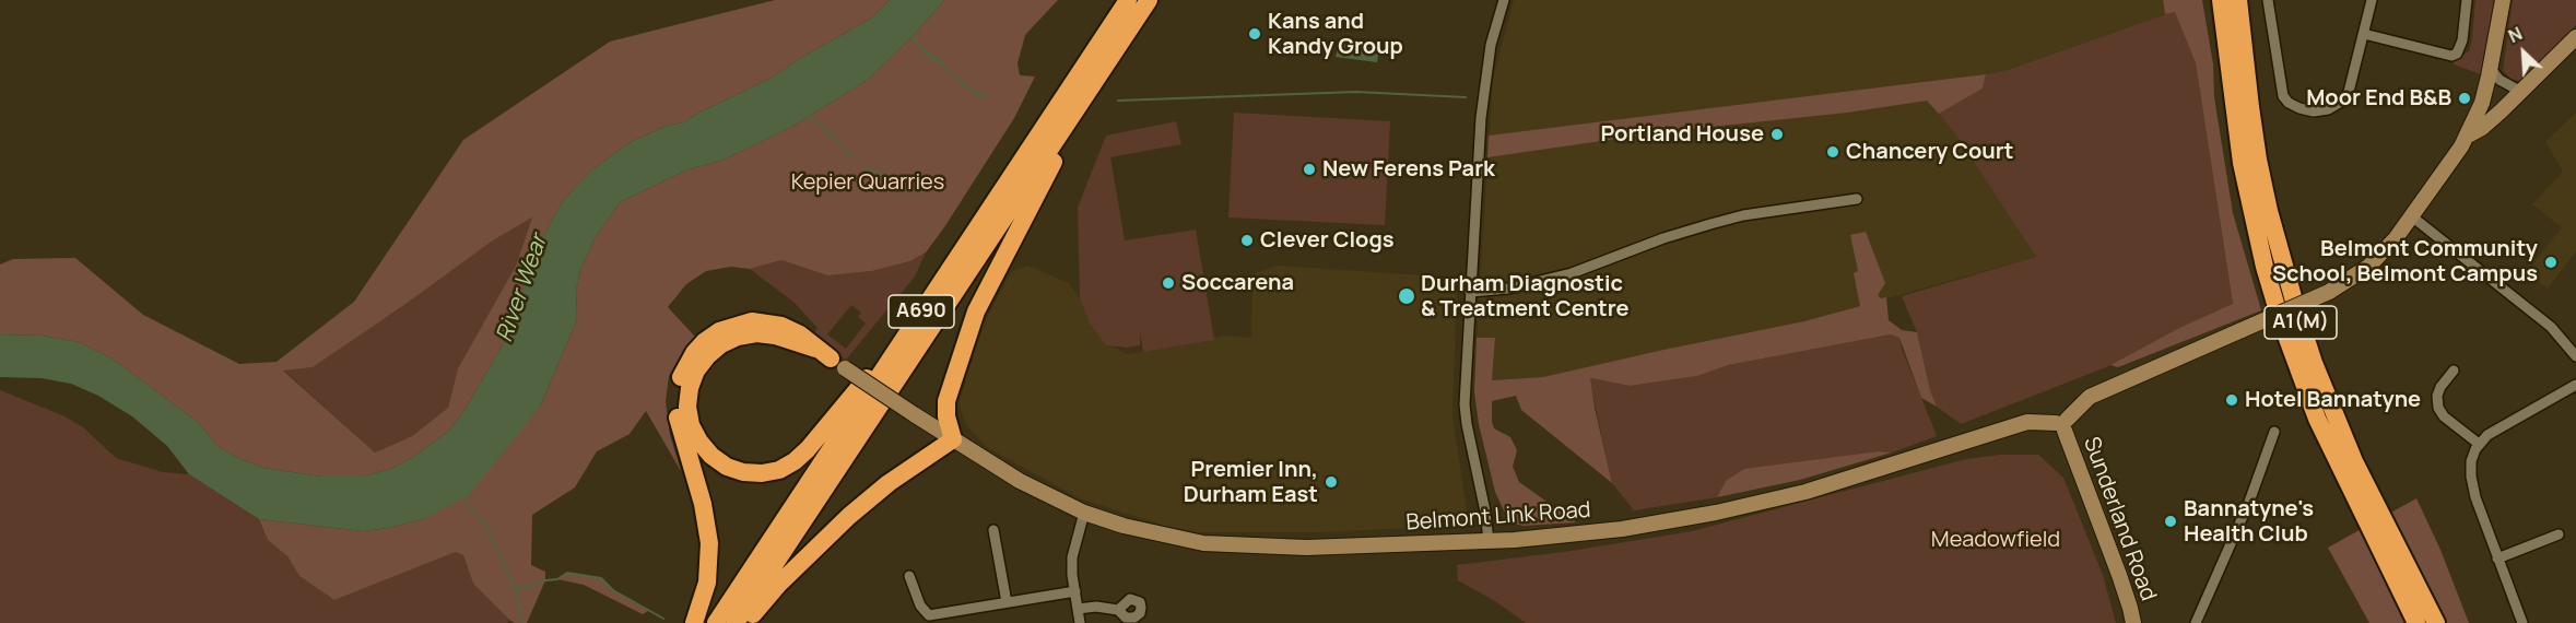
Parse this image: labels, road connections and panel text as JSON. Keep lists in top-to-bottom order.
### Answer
{
  "streets": {
    "highway": ["A690", "A1(M)"],
    "street": ["Belmont Link Road", "Sunderland Road"]
  },
  "crossings": [
    ["Belmont Link Road", "Sunderland Road"]
  ],
  "water": ["River Wear"],
  "parks": ["Kepier Quarries", "Meadowfield"],
  "places": [
    "Kans and Kandy Group",
    "Moor End B&B",
    "Portland House",
    "Chancery Court",
    "New Ferens Park",
    "Clever Clogs",
    "Belmont Community School, Belmont Campus",
    "Soccarena",
    "Durham Diagnostic & Treatment Centre",
    "Hotel Bannatyne",
    "Premier Inn, Durham East",
    "Bannatyne's Health Club"
  ],
  "north": "top left"
}
